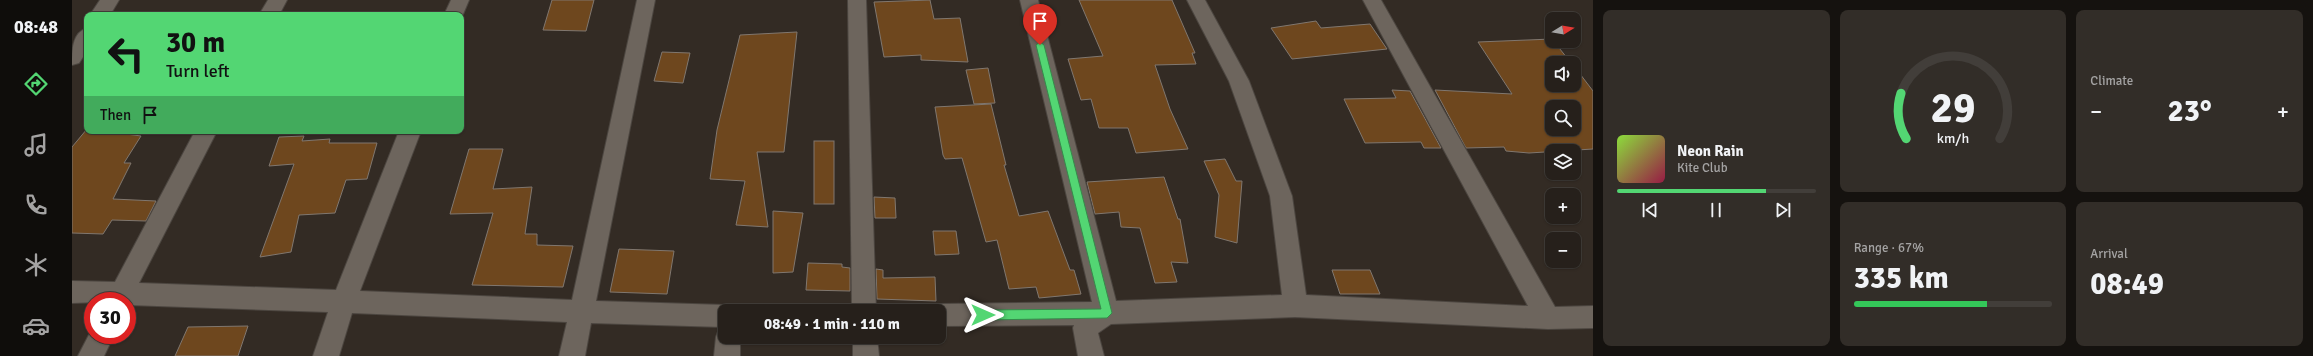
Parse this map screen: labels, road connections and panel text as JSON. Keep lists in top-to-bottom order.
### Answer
{
  "north": "right",
  "page": {
    "tabs": "08:48",
    "tile": [
      "Climate",
      ["Range · 67%", "335 km"],
      ["Arrival", "08:49"]
    ],
    "map_buttons": ["+", "−"],
    "turn": ["30 m", "Turn left"],
    "heat": ["−", "23°", "+"],
    "then": "Then",
    "song": ["Neon Rain", "Kite Club"],
    "limit": "30",
    "trip": "08:49 · 1 min · 110 m",
    "gauge": ["29", "km/h"]
  }
}
